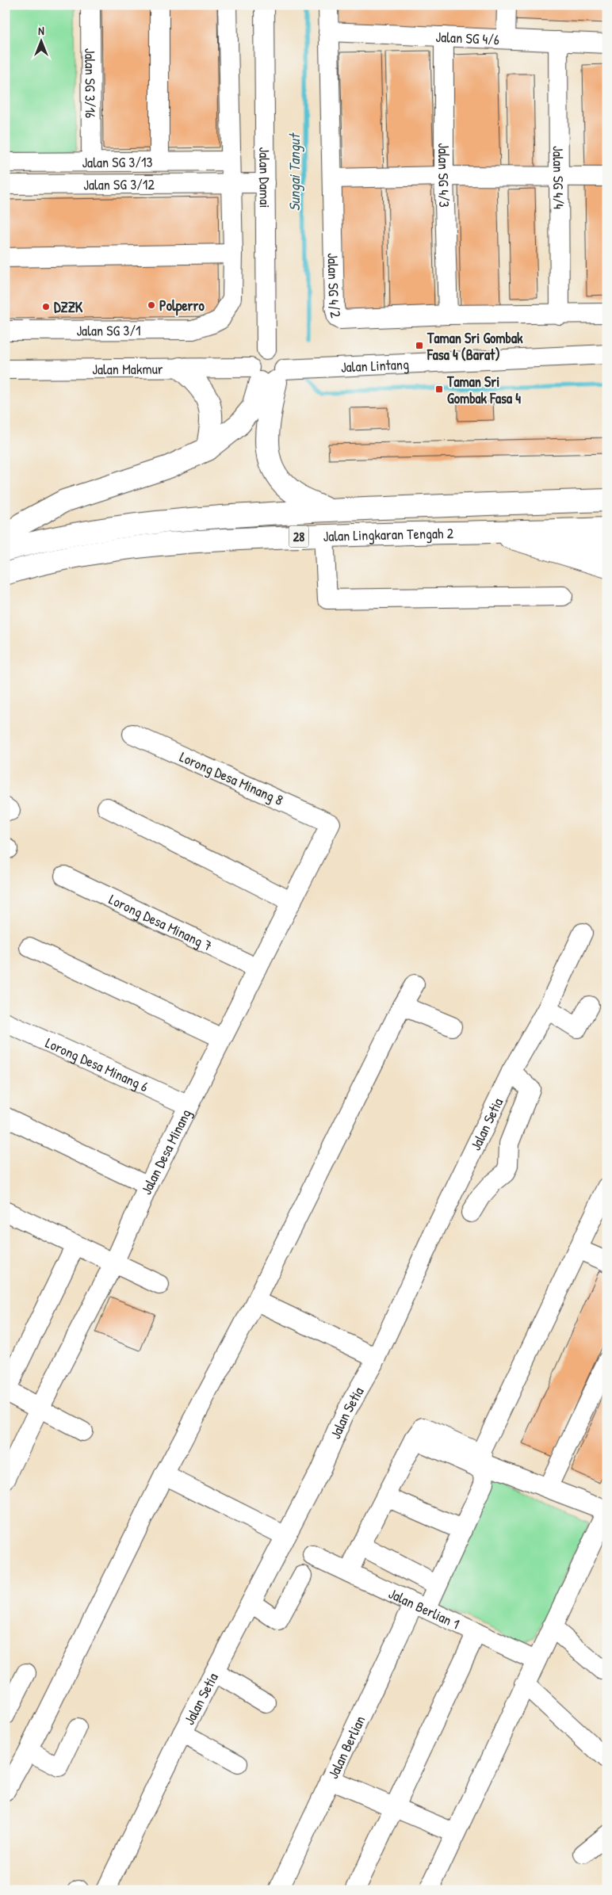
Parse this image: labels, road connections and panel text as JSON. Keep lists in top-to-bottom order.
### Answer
{
  "streets": {
    "highway": ["Jalan Lingkaran Tengah 2", "28"],
    "street": [
      "Jalan SG 4/6",
      "Jalan SG 3/16",
      "Jalan SG 3/13",
      "Jalan SG 4/3",
      "Jalan Damai",
      "Jalan SG 4/4",
      "Jalan SG 3/12",
      "Jalan SG 4/2",
      "Jalan SG 3/1",
      "Jalan Lintang",
      "Jalan Makmur",
      "Lorong Desa Minang 8",
      "Lorong Desa Minang 7",
      "Lorong Desa Minang 6",
      "Jalan Setia",
      "Jalan Desa Minang",
      "Jalan Berlian 1",
      "Jalan Berlian"
    ]
  },
  "crossings": [
    ["Jalan SG 4/6", "Jalan SG 4/3"],
    ["Jalan SG 4/6", "Jalan SG 4/4"],
    ["Jalan SG 4/6", "Jalan SG 4/2"],
    ["Jalan SG 3/16", "Jalan SG 3/13"],
    ["Jalan SG 4/3", "Jalan SG 4/2"],
    ["Jalan Damai", "Jalan SG 3/12"],
    ["Jalan SG 4/4", "Jalan SG 4/2"],
    ["Jalan Lintang", "Jalan Makmur"],
    ["Lorong Desa Minang 8", "Jalan Desa Minang"],
    ["Lorong Desa Minang 7", "Jalan Desa Minang"],
    ["Lorong Desa Minang 6", "Jalan Desa Minang"],
    ["Jalan Berlian 1", "Jalan Berlian"]
  ],
  "water": ["Sungai Tangut"],
  "places": {
    "other": ["Polperro", "DZZK"],
    "transit": ["Taman Sri Gombak Fasa 4 (Barat)", "Taman Sri Gombak Fasa 4"]
  },
  "north": "top"
}
